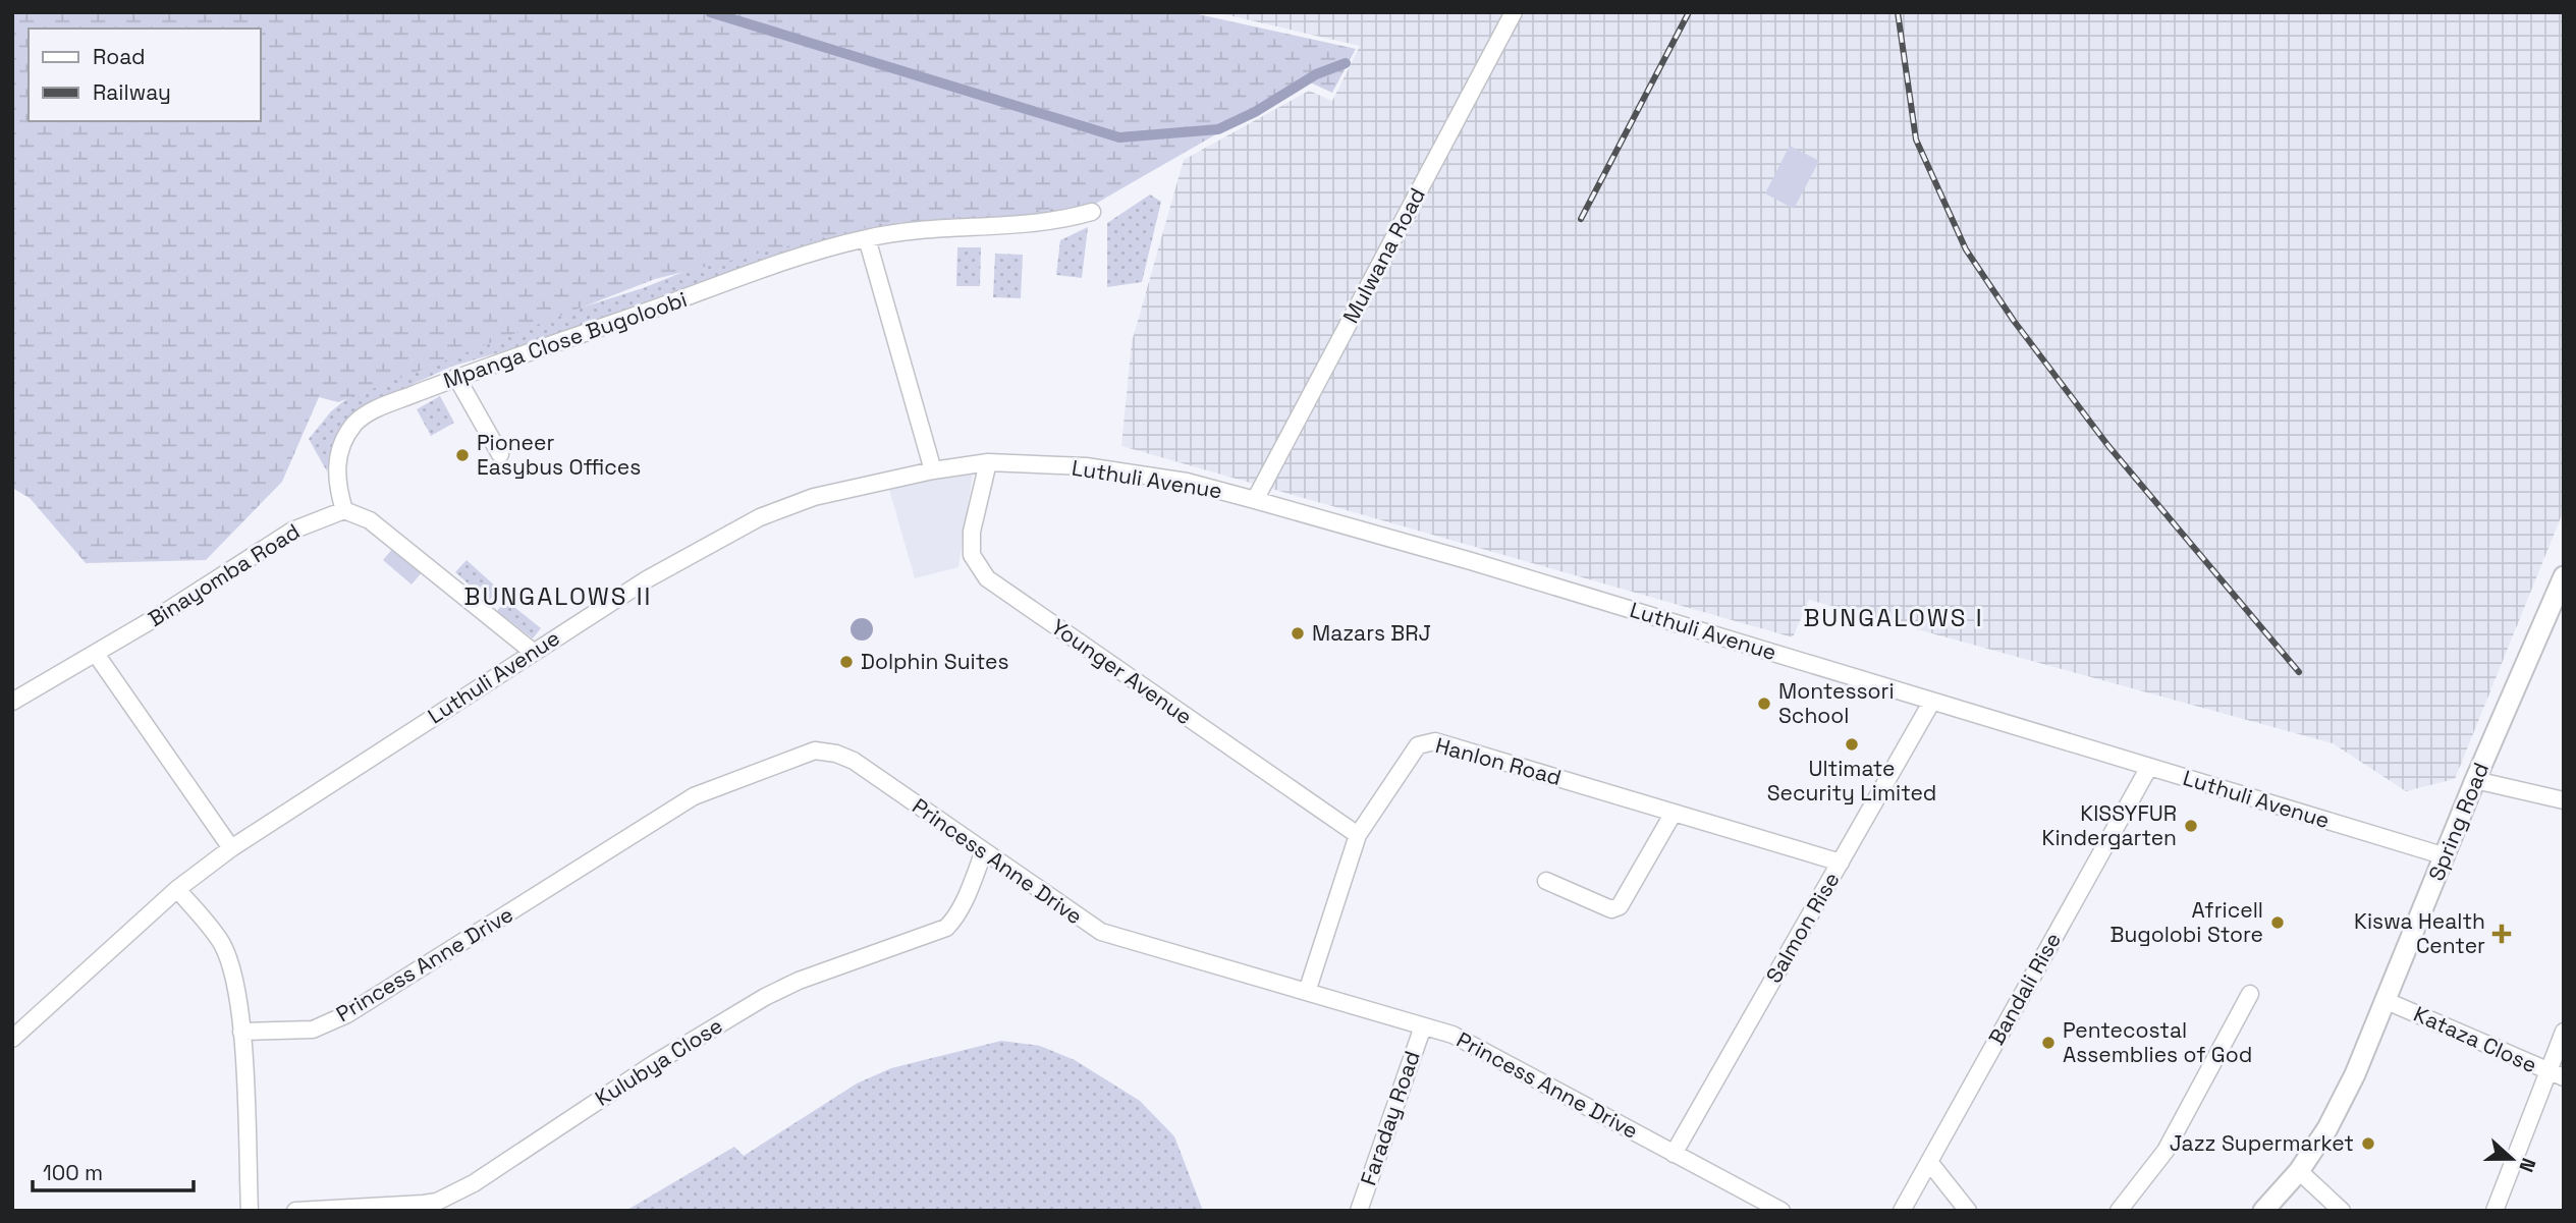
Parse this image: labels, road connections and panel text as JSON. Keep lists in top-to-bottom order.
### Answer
{
  "streets": {
    "main road": ["Spring Road"],
    "street": [
      "Mulwana Road",
      "Mpanga Close Bugoloobi",
      "Luthuli Avenue",
      "Binayomba Road",
      "Younger Avenue",
      "Hanlon Road",
      "Princess Anne Drive",
      "Salmon Rise",
      "Bandali Rise",
      "Kataza Close",
      "Kulubya Close",
      "Faraday Road"
    ]
  },
  "crossings": [
    ["Mulwana Road", "Luthuli Avenue"],
    ["Mpanga Close Bugoloobi", "Binayomba Road"],
    ["Luthuli Avenue", "Younger Avenue"],
    ["Luthuli Avenue", "Spring Road"],
    ["Luthuli Avenue", "Salmon Rise"],
    ["Luthuli Avenue", "Bandali Rise"],
    ["Younger Avenue", "Hanlon Road"],
    ["Hanlon Road", "Princess Anne Drive"],
    ["Hanlon Road", "Salmon Rise"],
    ["Spring Road", "Kataza Close"],
    ["Princess Anne Drive", "Salmon Rise"],
    ["Princess Anne Drive", "Kulubya Close"],
    ["Princess Anne Drive", "Faraday Road"]
  ],
  "districts": ["BUNGALOWS II", "BUNGALOWS I"],
  "places": {
    "other": [
      "Pioneer Easybus Offices",
      "Mazars BRJ",
      "Dolphin Suites",
      "Montessori School",
      "Ultimate Security Limited",
      "KISSYFUR Kindergarten",
      "Africell Bugolobi Store",
      "Pentecostal Assemblies of God",
      "Jazz Supermarket"
    ],
    "health": ["Kiswa Health Center"]
  },
  "legend": ["Road", "Railway"],
  "scale_bar": "100 m",
  "north": "right"
}
